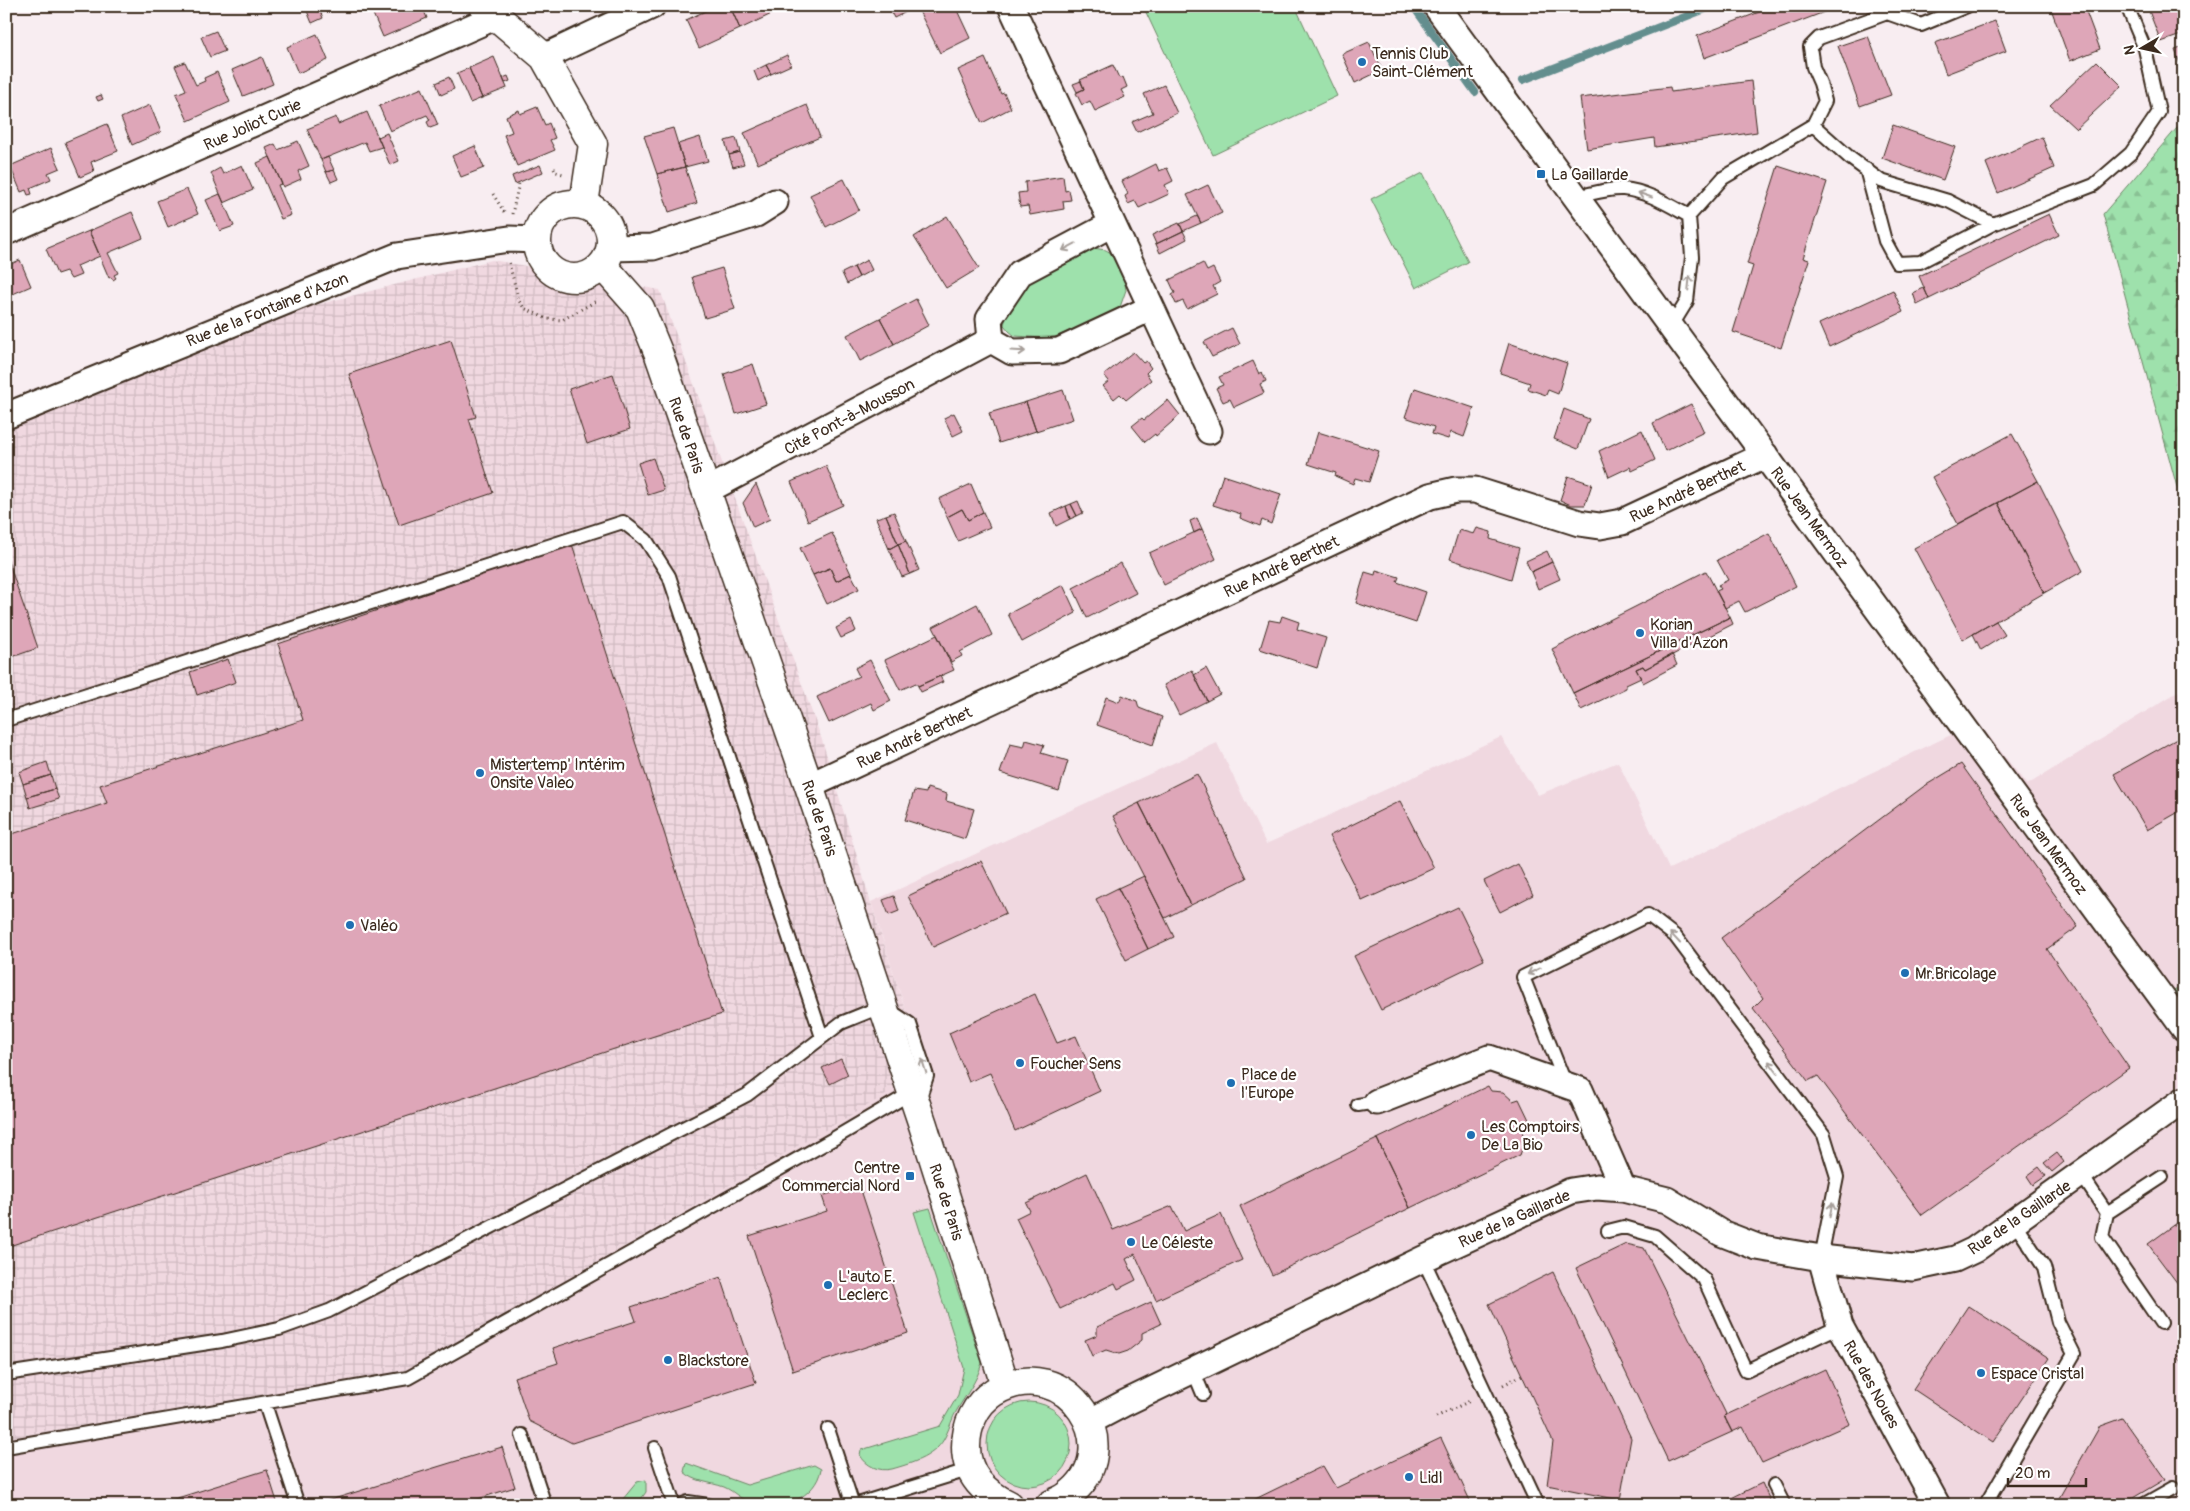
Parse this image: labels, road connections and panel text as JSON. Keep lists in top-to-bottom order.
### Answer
{
  "streets": {
    "street": [
      "Rue Joliot Curie",
      "Rue de la Fontaine d'Azon",
      "Cité Pont-à-Mousson",
      "Rue de Paris",
      "Rue André Berthet",
      "Rue Jean Mermoz",
      "Rue de la Gaillarde",
      "Rue des Noues"
    ]
  },
  "crossings": [
    ["Rue de la Fontaine d'Azon", "Rue de Paris"],
    ["Cité Pont-à-Mousson", "Rue de Paris"],
    ["Rue de Paris", "Rue André Berthet"],
    ["Rue André Berthet", "Rue Jean Mermoz"],
    ["Rue de la Gaillarde", "Rue des Noues"]
  ],
  "places": {
    "other": [
      "Tennis Club Saint-Clément",
      "Korian Villa d'Azon",
      "Mistertemp' Intérim Onsite Valeo",
      "Valéo",
      "Mr.Bricolage",
      "Foucher Sens",
      "Place de l'Europe",
      "Les Comptoirs De La Bio",
      "Le Céleste",
      "L'auto E. Leclerc",
      "Blackstore",
      "Espace Cristal",
      "Lidl"
    ],
    "transit": ["La Gaillarde", "Centre Commercial Nord"]
  },
  "scale_bar": "20 m",
  "north": "left"
}
